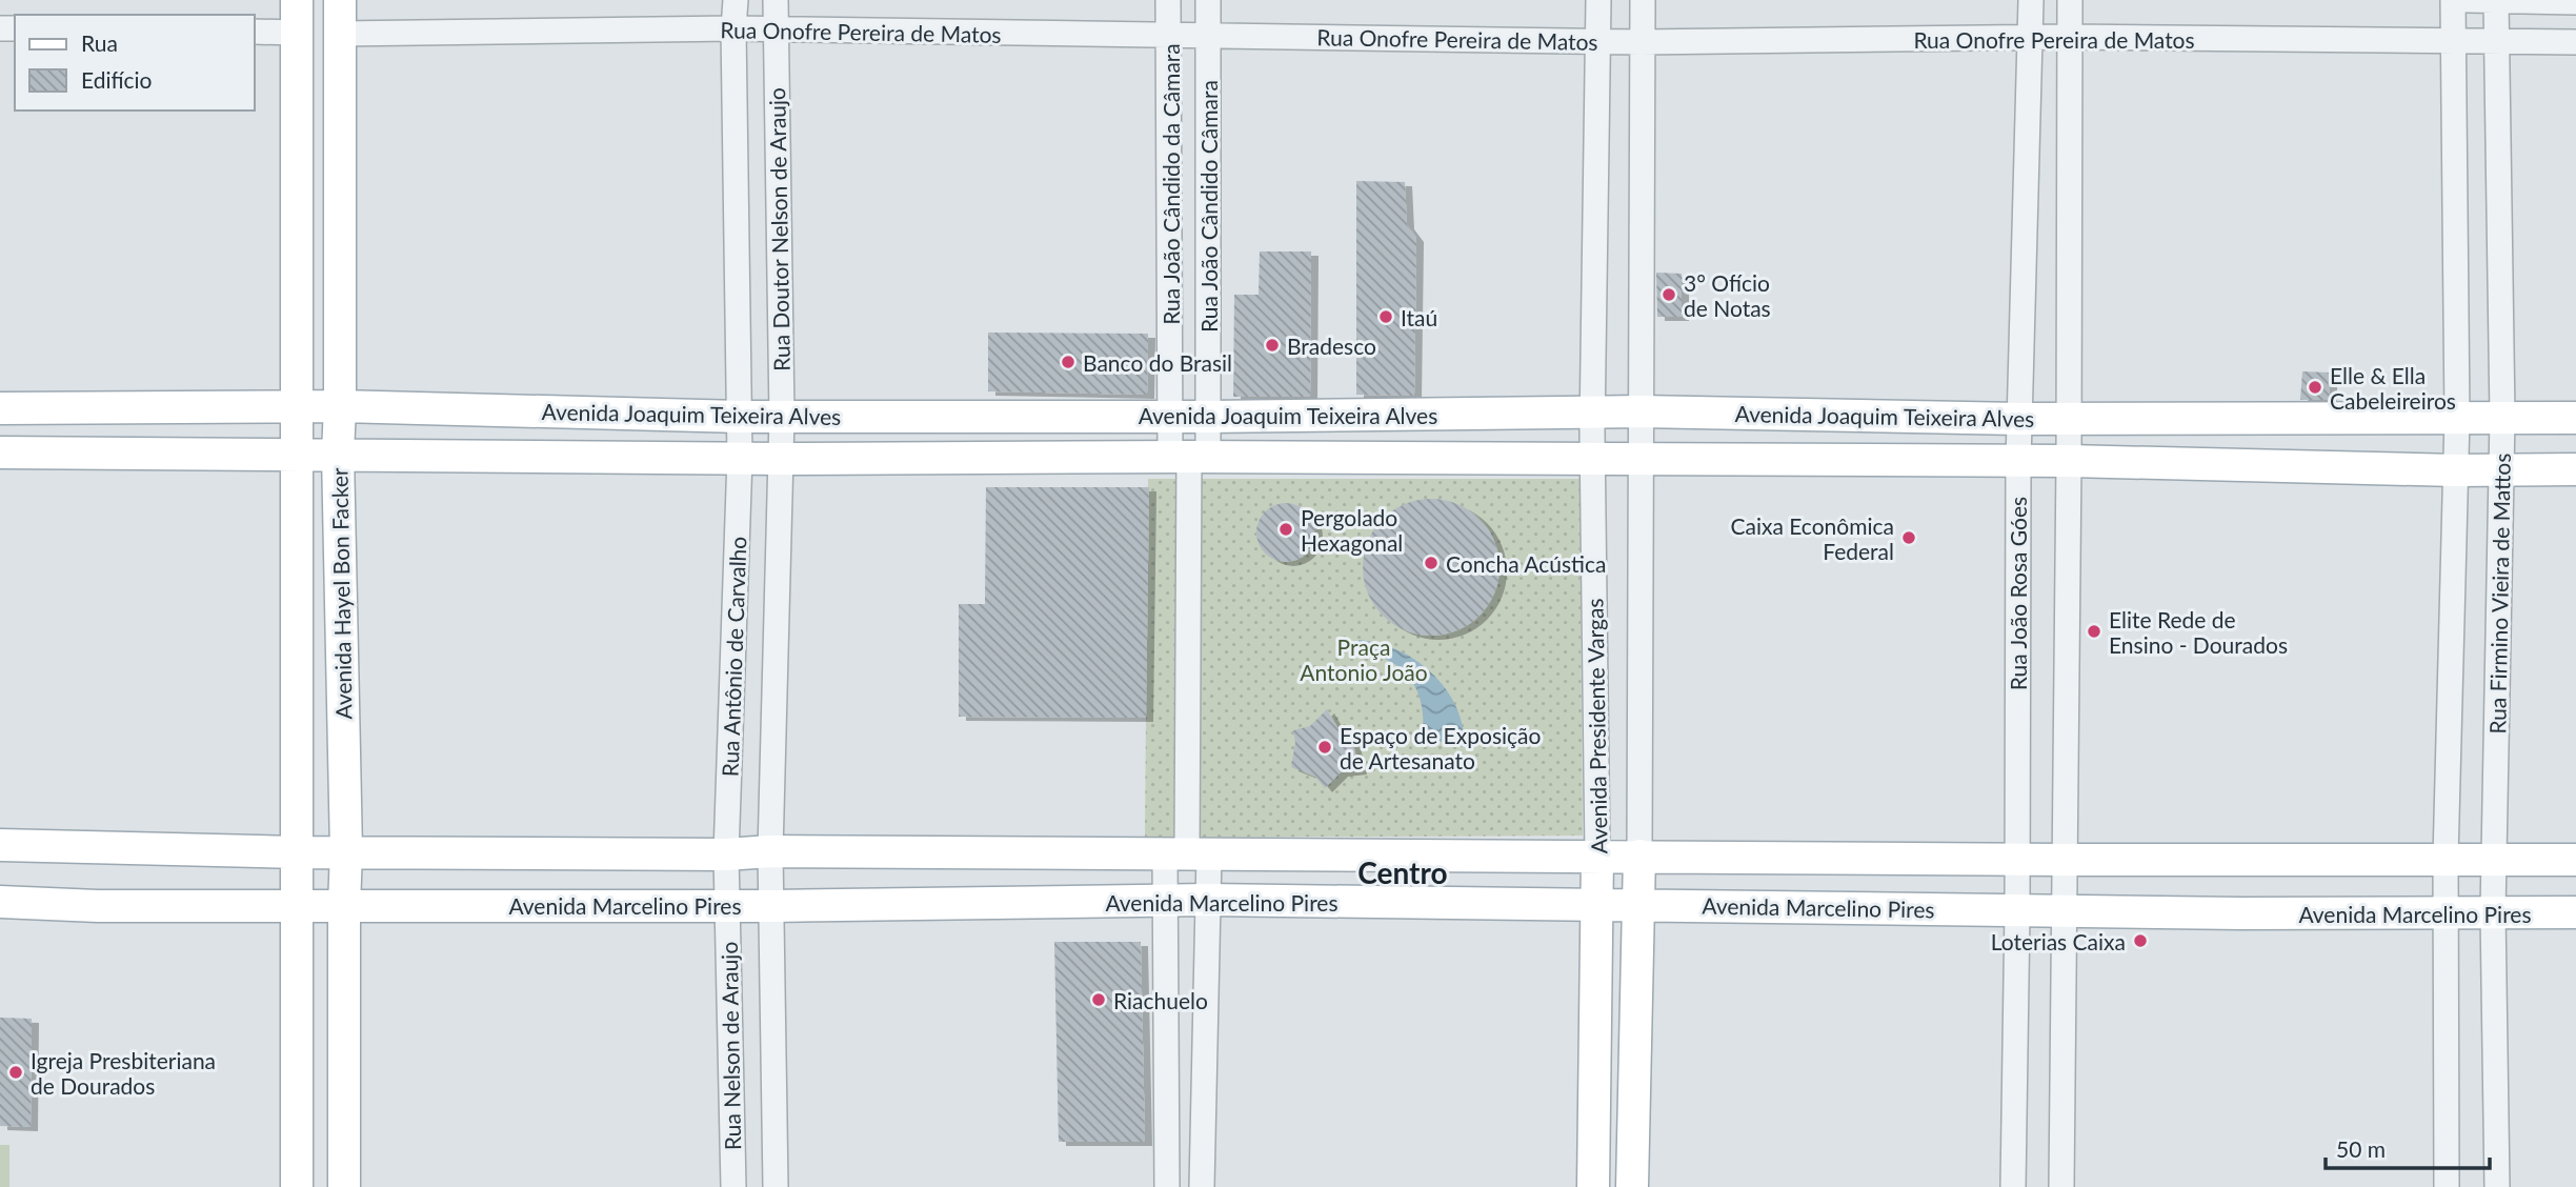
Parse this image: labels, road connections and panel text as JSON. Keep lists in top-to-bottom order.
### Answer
{
  "streets": {
    "main road": [
      "Avenida Joaquim Teixeira Alves",
      "Avenida Hayel Bon Facker",
      "Avenida Presidente Vargas",
      "Avenida Marcelino Pires"
    ],
    "street": [
      "Rua Onofre Pereira de Matos",
      "Rua João Cândido da Câmara",
      "Rua João Cândido Câmara",
      "Rua Doutor Nelson de Araujo",
      "Rua João Rosa Góes",
      "Rua Firmino Vieira de Mattos",
      "Rua Antônio de Carvalho",
      "Rua Nelson de Araujo"
    ]
  },
  "crossings": [
    ["Rua Onofre Pereira de Matos", "Rua João Cândido da Câmara"],
    ["Rua Onofre Pereira de Matos", "Rua João Cândido Câmara"],
    ["Rua Onofre Pereira de Matos", "Rua Doutor Nelson de Araujo"],
    ["Rua Onofre Pereira de Matos", "Avenida Hayel Bon Facker"],
    ["Rua Onofre Pereira de Matos", "Rua João Rosa Góes"],
    ["Rua Onofre Pereira de Matos", "Rua Firmino Vieira de Mattos"],
    ["Rua Onofre Pereira de Matos", "Avenida Presidente Vargas"],
    ["Rua João Cândido da Câmara", "Rua João Cândido Câmara"],
    ["Rua João Cândido da Câmara", "Avenida Joaquim Teixeira Alves"],
    ["Rua João Cândido Câmara", "Avenida Joaquim Teixeira Alves"],
    ["Rua João Cândido Câmara", "Avenida Marcelino Pires"],
    ["Rua Doutor Nelson de Araujo", "Avenida Joaquim Teixeira Alves"],
    ["Rua Doutor Nelson de Araujo", "Rua Antônio de Carvalho"],
    ["Avenida Joaquim Teixeira Alves", "Avenida Hayel Bon Facker"],
    ["Avenida Joaquim Teixeira Alves", "Rua João Rosa Góes"],
    ["Avenida Joaquim Teixeira Alves", "Rua Firmino Vieira de Mattos"],
    ["Avenida Joaquim Teixeira Alves", "Rua Antônio de Carvalho"],
    ["Avenida Joaquim Teixeira Alves", "Avenida Presidente Vargas"],
    ["Avenida Hayel Bon Facker", "Avenida Marcelino Pires"],
    ["Rua João Rosa Góes", "Avenida Marcelino Pires"],
    ["Rua Firmino Vieira de Mattos", "Avenida Marcelino Pires"],
    ["Rua Antônio de Carvalho", "Avenida Marcelino Pires"],
    ["Rua Antônio de Carvalho", "Rua Nelson de Araujo"],
    ["Avenida Presidente Vargas", "Avenida Marcelino Pires"],
    ["Avenida Marcelino Pires", "Rua Nelson de Araujo"]
  ],
  "districts": ["Centro"],
  "parks": ["Praça Antonio João"],
  "places": [
    "3° Ofício de Notas",
    "Itaú",
    "Bradesco",
    "Banco do Brasil",
    "Elle & Ella Cabeleireiros",
    "Pergolado Hexagonal",
    "Caixa Econômica Federal",
    "Concha Acústica",
    "Elite Rede de Ensino - Dourados",
    "Espaço de Exposição de Artesanato",
    "Loterias Caixa",
    "Riachuelo",
    "Igreja Presbiteriana de Dourados"
  ],
  "legend": ["Rua", "Edifício"],
  "scale_bar": "50 m"
}
